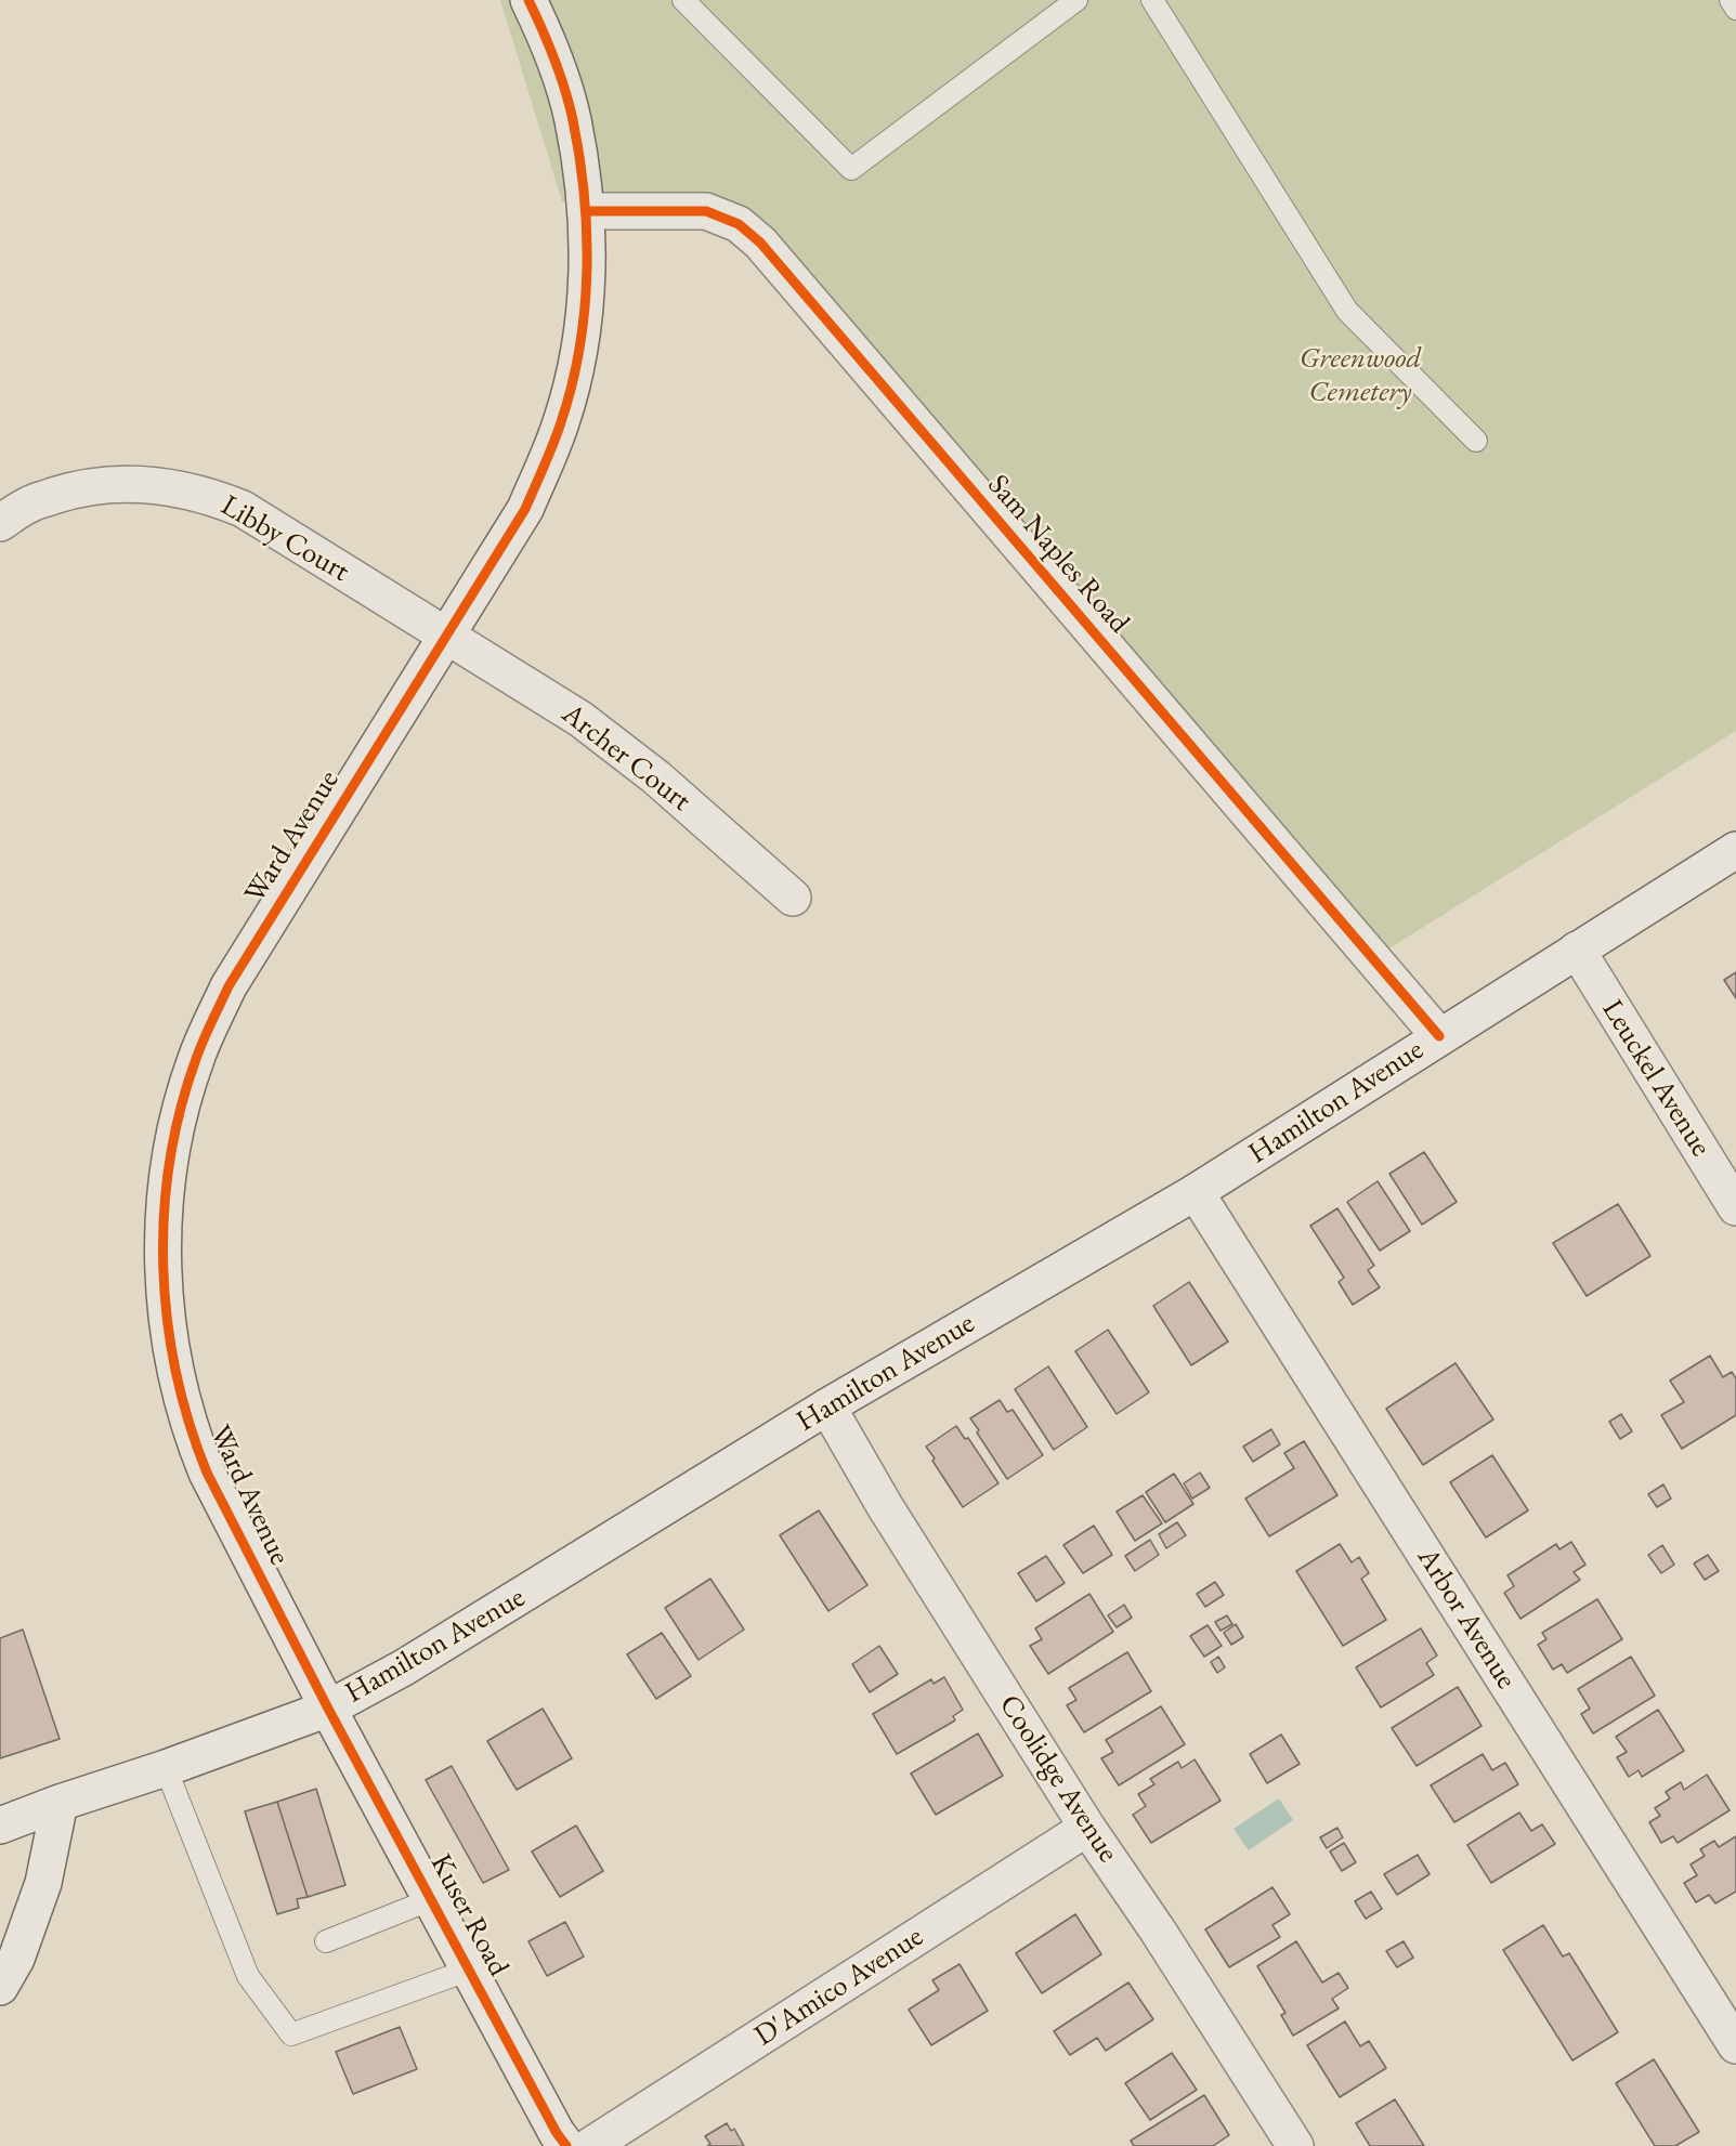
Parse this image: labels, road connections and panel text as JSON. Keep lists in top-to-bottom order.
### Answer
{
  "streets": {
    "street": [
      "Libby Court",
      "Sam Naples Road",
      "Archer Court",
      "Ward Avenue",
      "Leuckel Avenue",
      "Hamilton Avenue",
      "Arbor Avenue",
      "Coolidge Avenue",
      "Kuser Road",
      "D'Amico Avenue"
    ]
  },
  "crossings": [
    ["Libby Court", "Archer Court"],
    ["Libby Court", "Ward Avenue"],
    ["Sam Naples Road", "Ward Avenue"],
    ["Sam Naples Road", "Hamilton Avenue"],
    ["Archer Court", "Ward Avenue"],
    ["Ward Avenue", "Hamilton Avenue"],
    ["Ward Avenue", "Kuser Road"],
    ["Leuckel Avenue", "Hamilton Avenue"],
    ["Hamilton Avenue", "Arbor Avenue"],
    ["Hamilton Avenue", "Coolidge Avenue"],
    ["Hamilton Avenue", "Kuser Road"],
    ["Coolidge Avenue", "D'Amico Avenue"]
  ],
  "parks": ["Greenwood Cemetery"]
}
